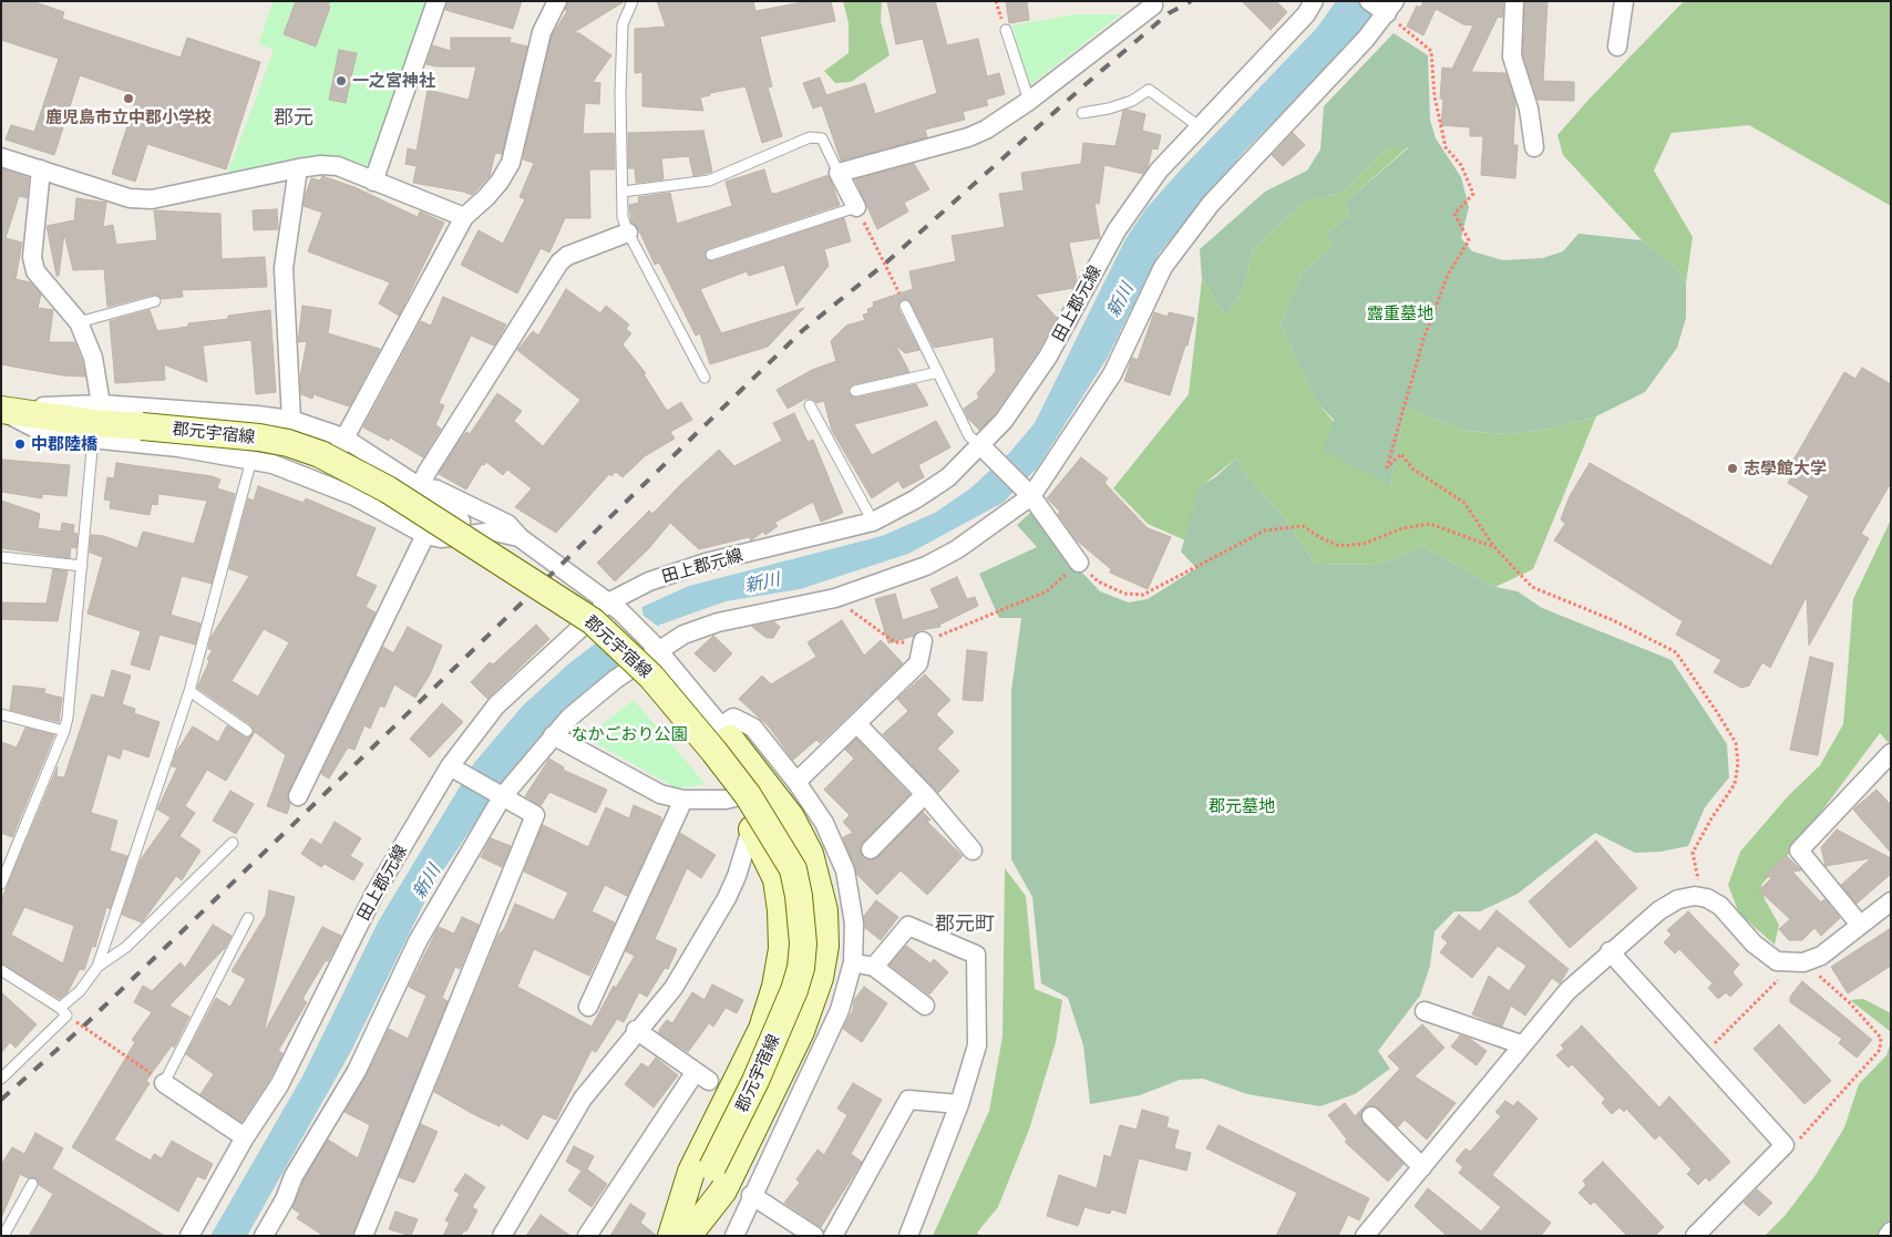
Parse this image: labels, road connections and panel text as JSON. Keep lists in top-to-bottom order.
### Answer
{
  "streets": {
    "street": ["田上郡元線", "郡元宇宿線"]
  },
  "districts": ["郡元", "郡元町"],
  "water": ["新川"],
  "parks": ["露重墓地", "なかごおり公園", "郡元墓地"],
  "places": [
    "一之宮神社",
    "鹿児島市立中郡小学校",
    "中郡陸橋",
    "志學館大学"
  ]
}
